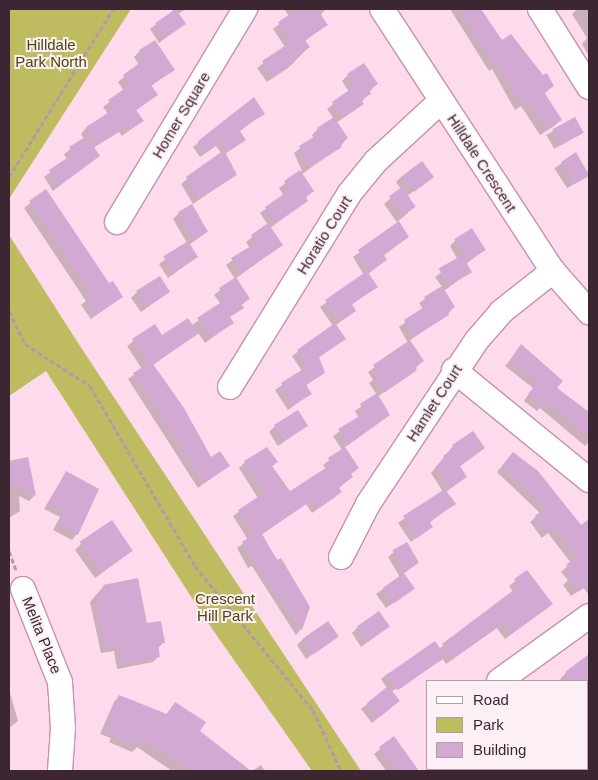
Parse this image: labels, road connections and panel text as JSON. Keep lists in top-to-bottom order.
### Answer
{
  "streets": {
    "street": [
      "Homer Square",
      "Hilldale Crescent",
      "Horatio Court",
      "Hamlet Court",
      "Melita Place"
    ]
  },
  "crossings": [
    ["Hilldale Crescent", "Horatio Court"],
    ["Hilldale Crescent", "Hamlet Court"]
  ],
  "parks": ["Hilldale Park North", "Crescent Hill Park"],
  "legend": ["Road", "Park", "Building"]
}
